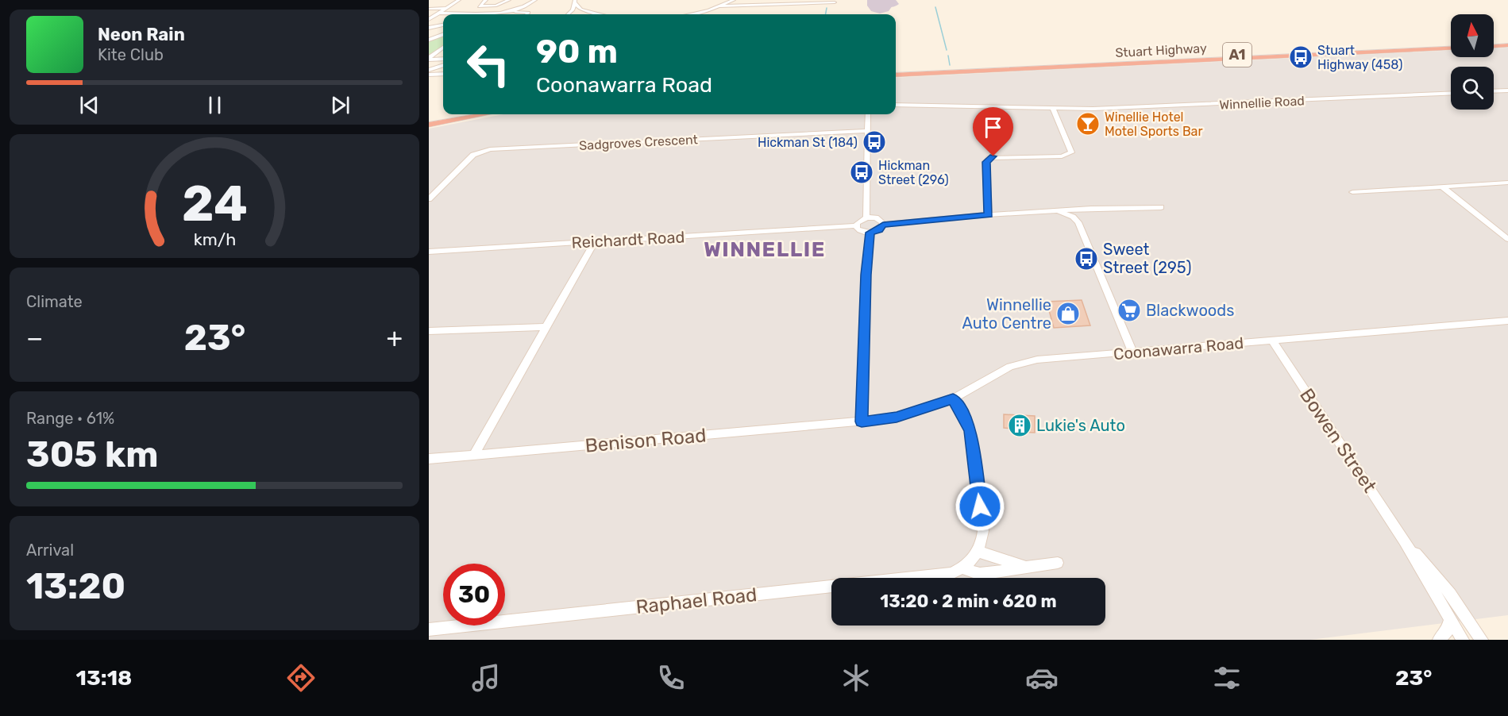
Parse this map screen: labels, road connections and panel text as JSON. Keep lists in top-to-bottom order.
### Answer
{
  "streets": {
    "highway": ["Stuart Highway", "A1"],
    "street": [
      "Winnellie Road",
      "Sadgroves Crescent",
      "Reichardt Road",
      "Coonawarra Road",
      "Benison Road",
      "Bowen Street",
      "Raphael Road"
    ]
  },
  "crossings": [
    ["Coonawarra Road", "Benison Road"],
    ["Coonawarra Road", "Bowen Street"]
  ],
  "districts": ["WINNELLIE"],
  "places": {
    "bus stop": [
      "Stuart Highway (458)",
      "Hickman St (184)",
      "Hickman Street (296)",
      "Sweet Street (295)"
    ],
    "bar": ["Winellie Hotel Motel Sports Bar"],
    "supermarket": ["Blackwoods"],
    "shop": ["Winnellie Auto Centre"],
    "building": ["Lukie's Auto"]
  },
  "north": "top",
  "page": {
    "turn": ["90 m", "Coonawarra Road"],
    "song": ["Neon Rain", "Kite Club"],
    "tile": [
      "Climate",
      ["Range · 61%", "305 km"],
      ["Arrival", "13:20"]
    ],
    "heat": ["−", "23°", "+"],
    "limit": "30",
    "trip": "13:20 · 2 min · 620 m",
    "tabs": ["13:18", "23°"],
    "gauge": ["24", "km/h"]
  }
}
